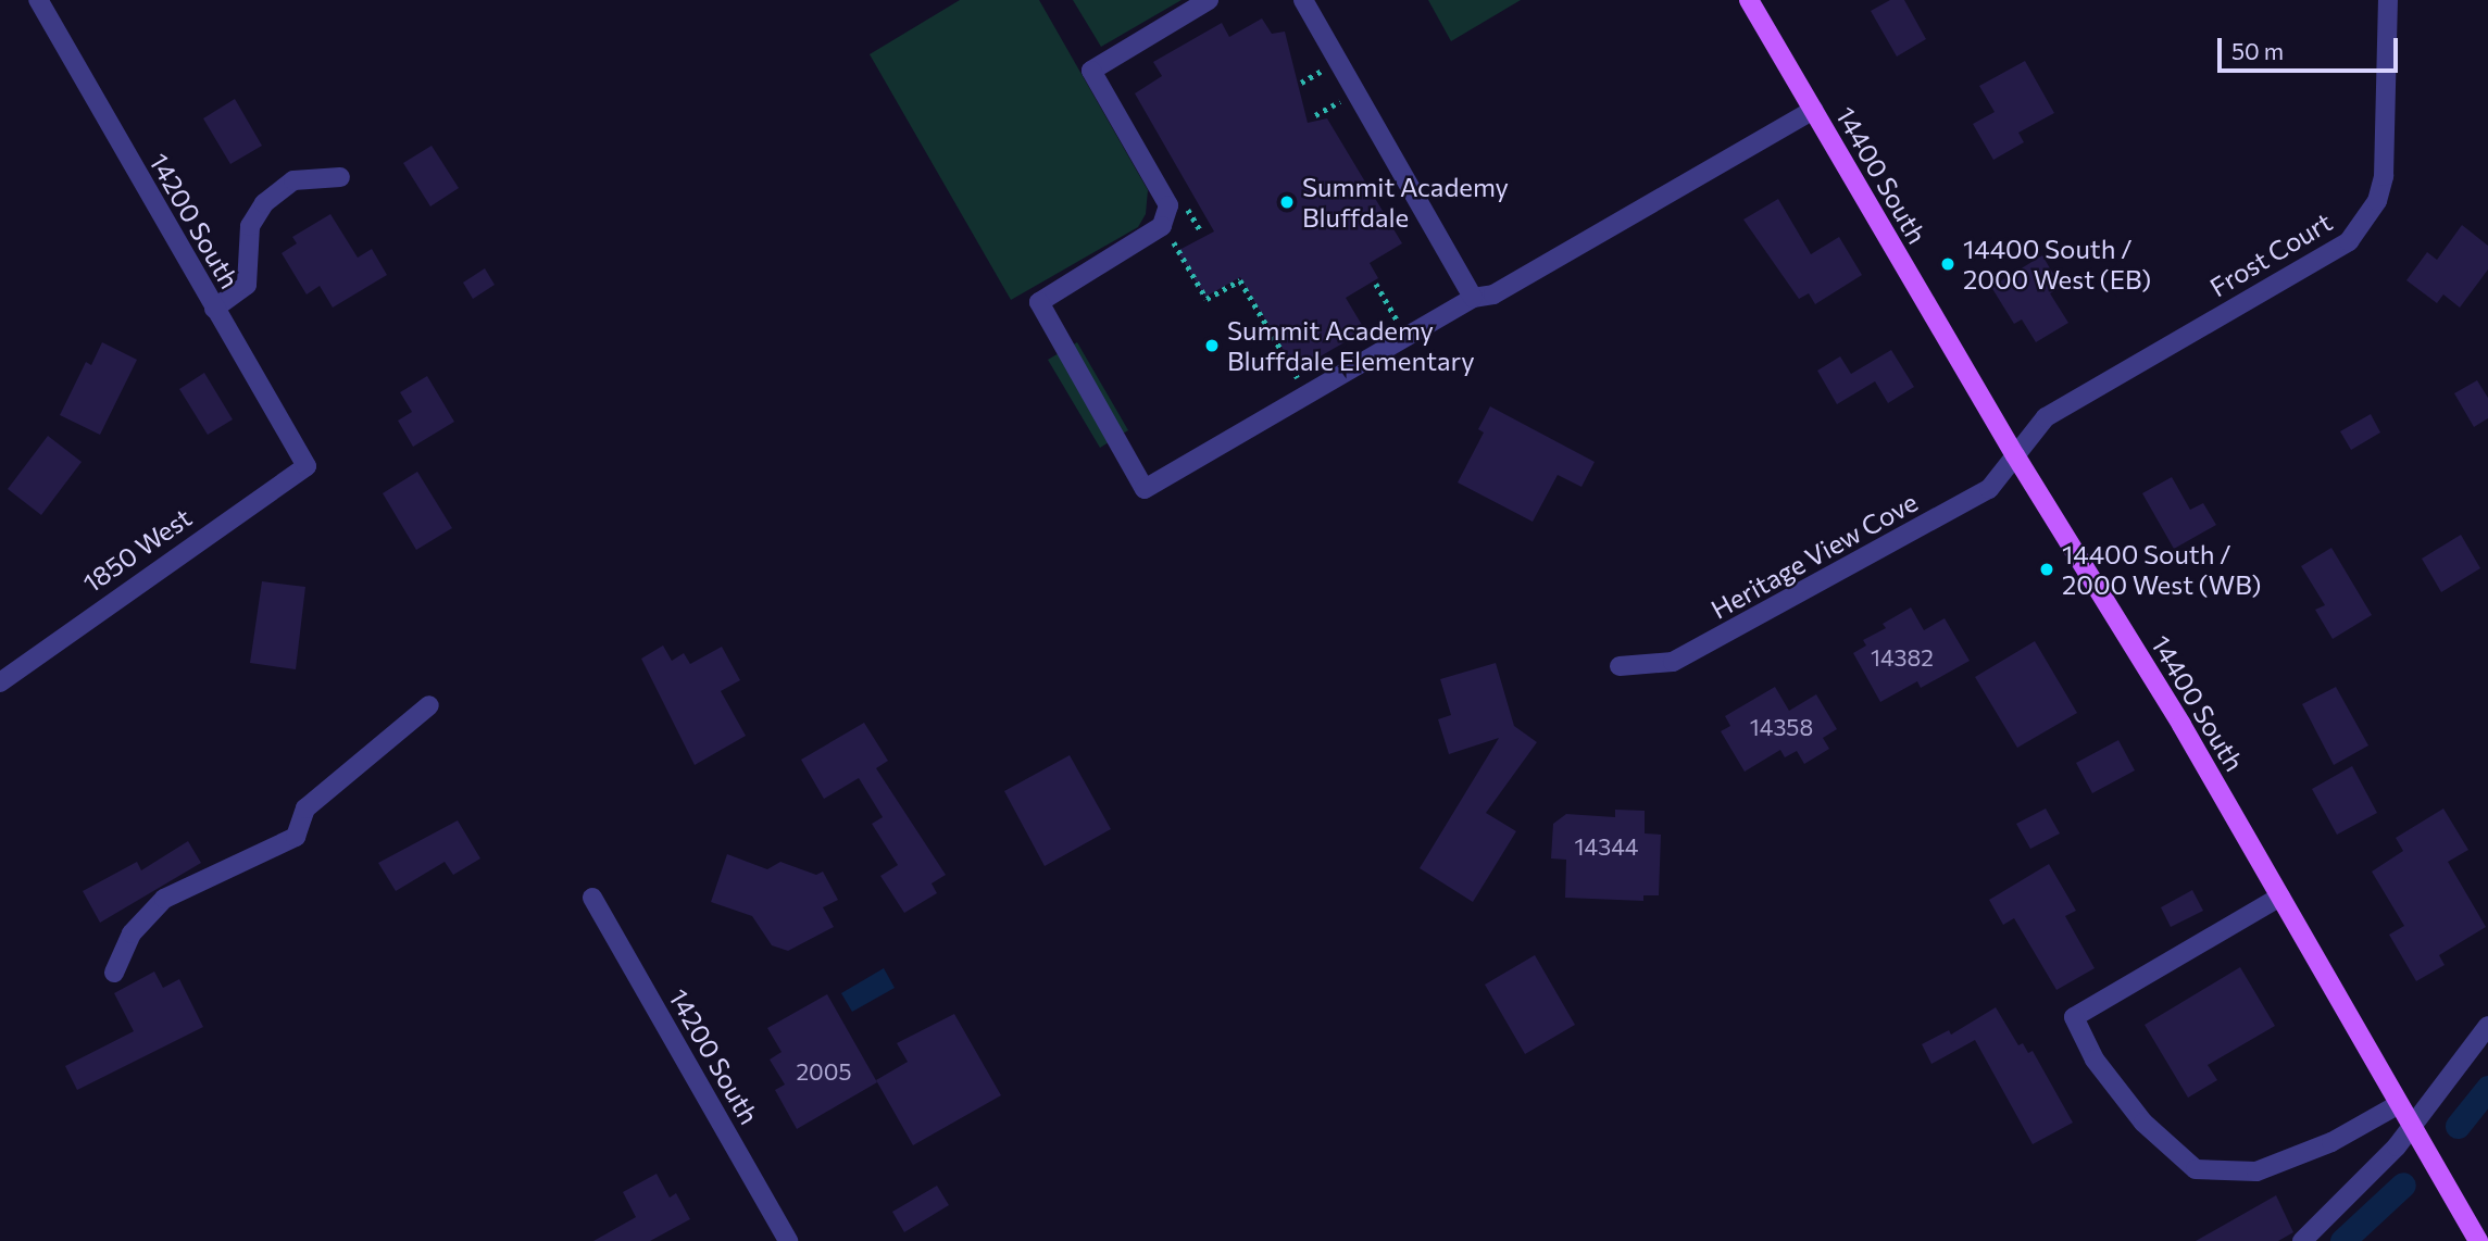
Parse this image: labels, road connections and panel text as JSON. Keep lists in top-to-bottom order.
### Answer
{
  "streets": {
    "main road": ["14400 South"],
    "street": [
      "14200 South",
      "Frost Court",
      "1850 West",
      "Heritage View Cove"
    ]
  },
  "crossings": [
    ["14400 South", "Frost Court"],
    ["14400 South", "Heritage View Cove"],
    ["14200 South", "1850 West"],
    ["Frost Court", "Heritage View Cove"]
  ],
  "places": [
    "Summit Academy Bluffdale",
    "14400 South / 2000 West (EB)",
    "Summit Academy Bluffdale Elementary",
    "14400 South / 2000 West (WB)"
  ],
  "house_numbers": [
    "14382",
    "14358",
    "14344",
    "2005"
  ],
  "scale_bar": "50 m"
}
